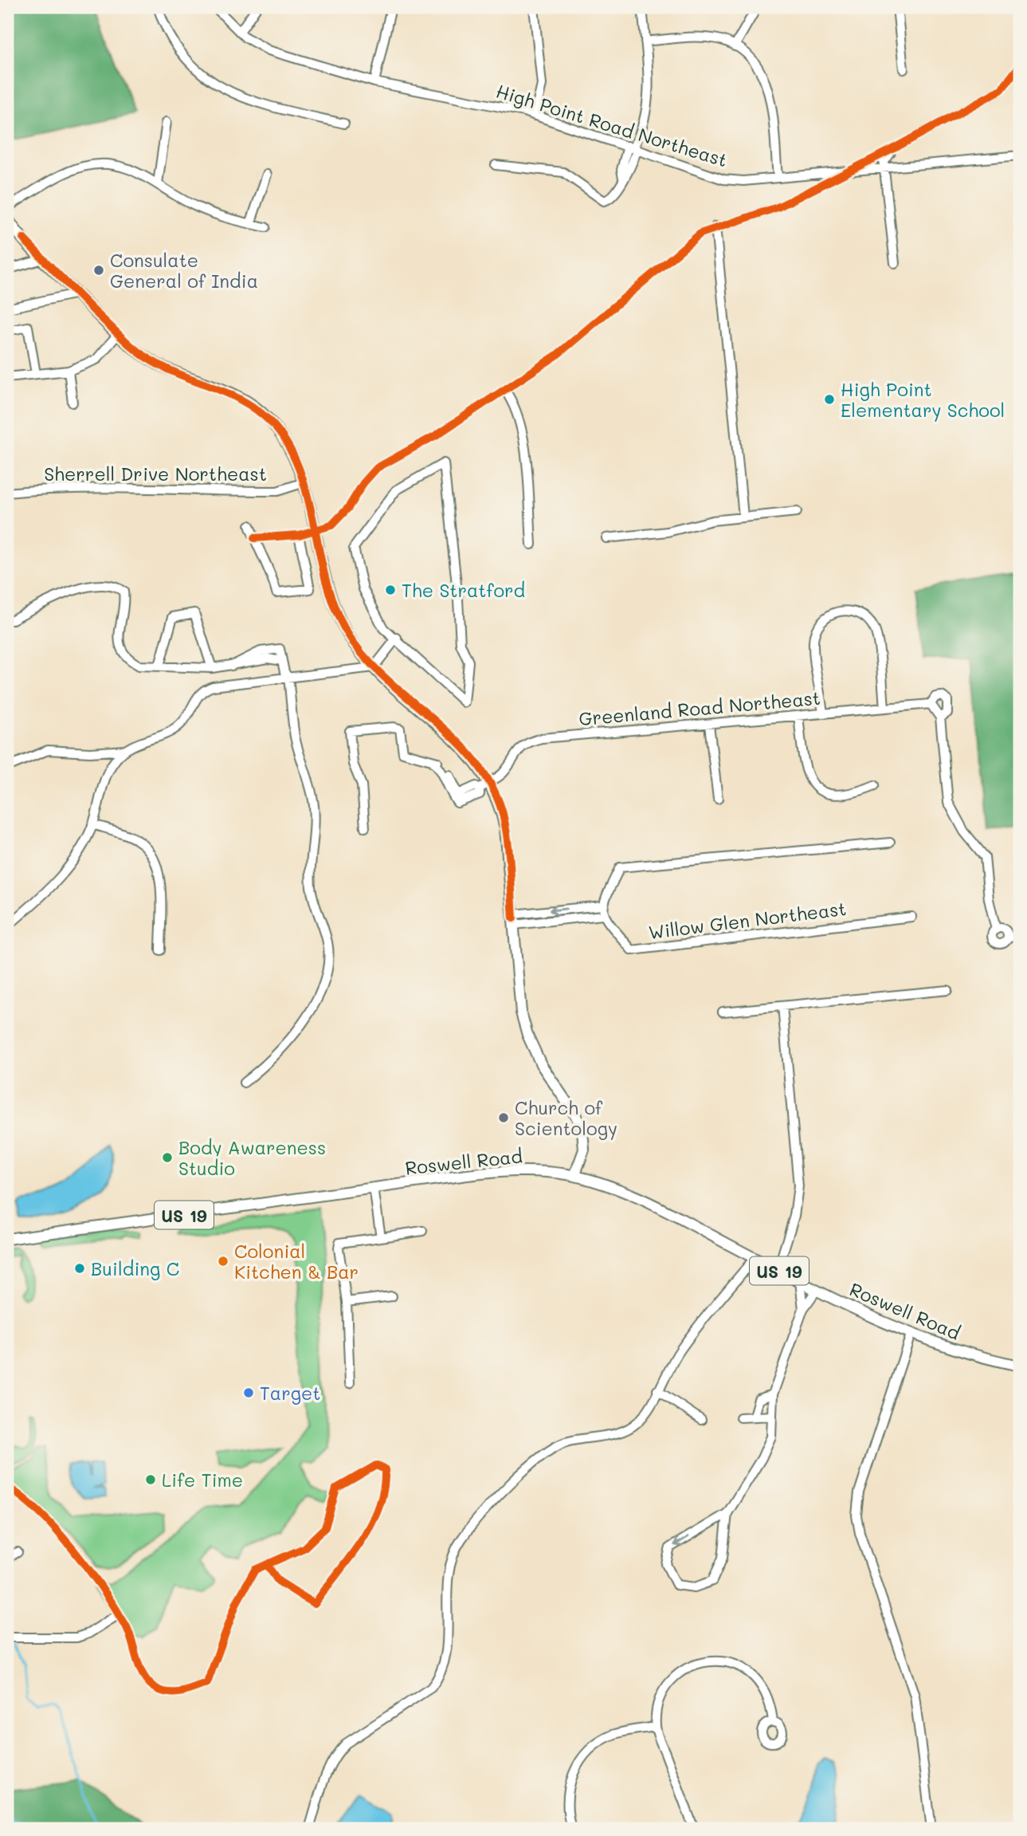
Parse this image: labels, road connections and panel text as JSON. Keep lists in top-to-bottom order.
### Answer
{
  "streets": {
    "main road": ["Roswell Road", "US 19"],
    "street": [
      "High Point Road Northeast",
      "Sherrell Drive Northeast",
      "Greenland Road Northeast",
      "Willow Glen Northeast"
    ]
  },
  "places": [
    "Consulate General of India",
    "High Point Elementary School",
    "The Stratford",
    "Church of Scientology",
    "Body Awareness Studio",
    "Colonial Kitchen & Bar",
    "Building C",
    "Target",
    "Life Time"
  ]
}
